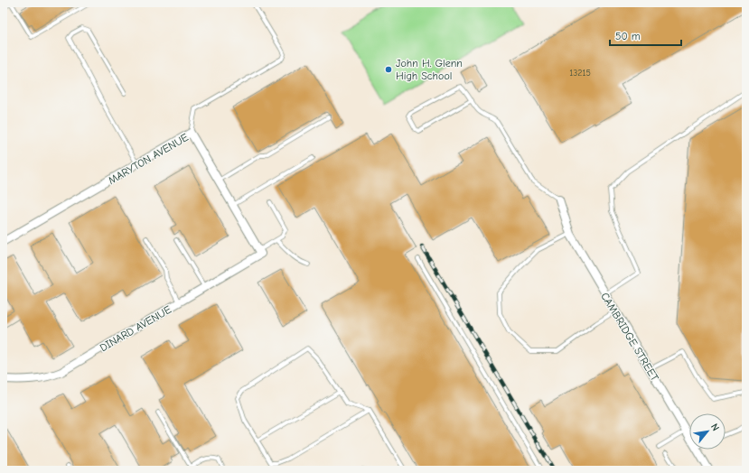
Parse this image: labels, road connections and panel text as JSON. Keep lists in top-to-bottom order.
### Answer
{
  "streets": {
    "street": ["MARYTON AVENUE", "DINARD AVENUE", "CAMBRIDGE STREET"]
  },
  "crossings": [
    ["MARYTON AVENUE", "DINARD AVENUE"]
  ],
  "places": ["John H. Glenn High School"],
  "house_numbers": ["13215"],
  "scale_bar": "50 m",
  "north": "top right"
}
